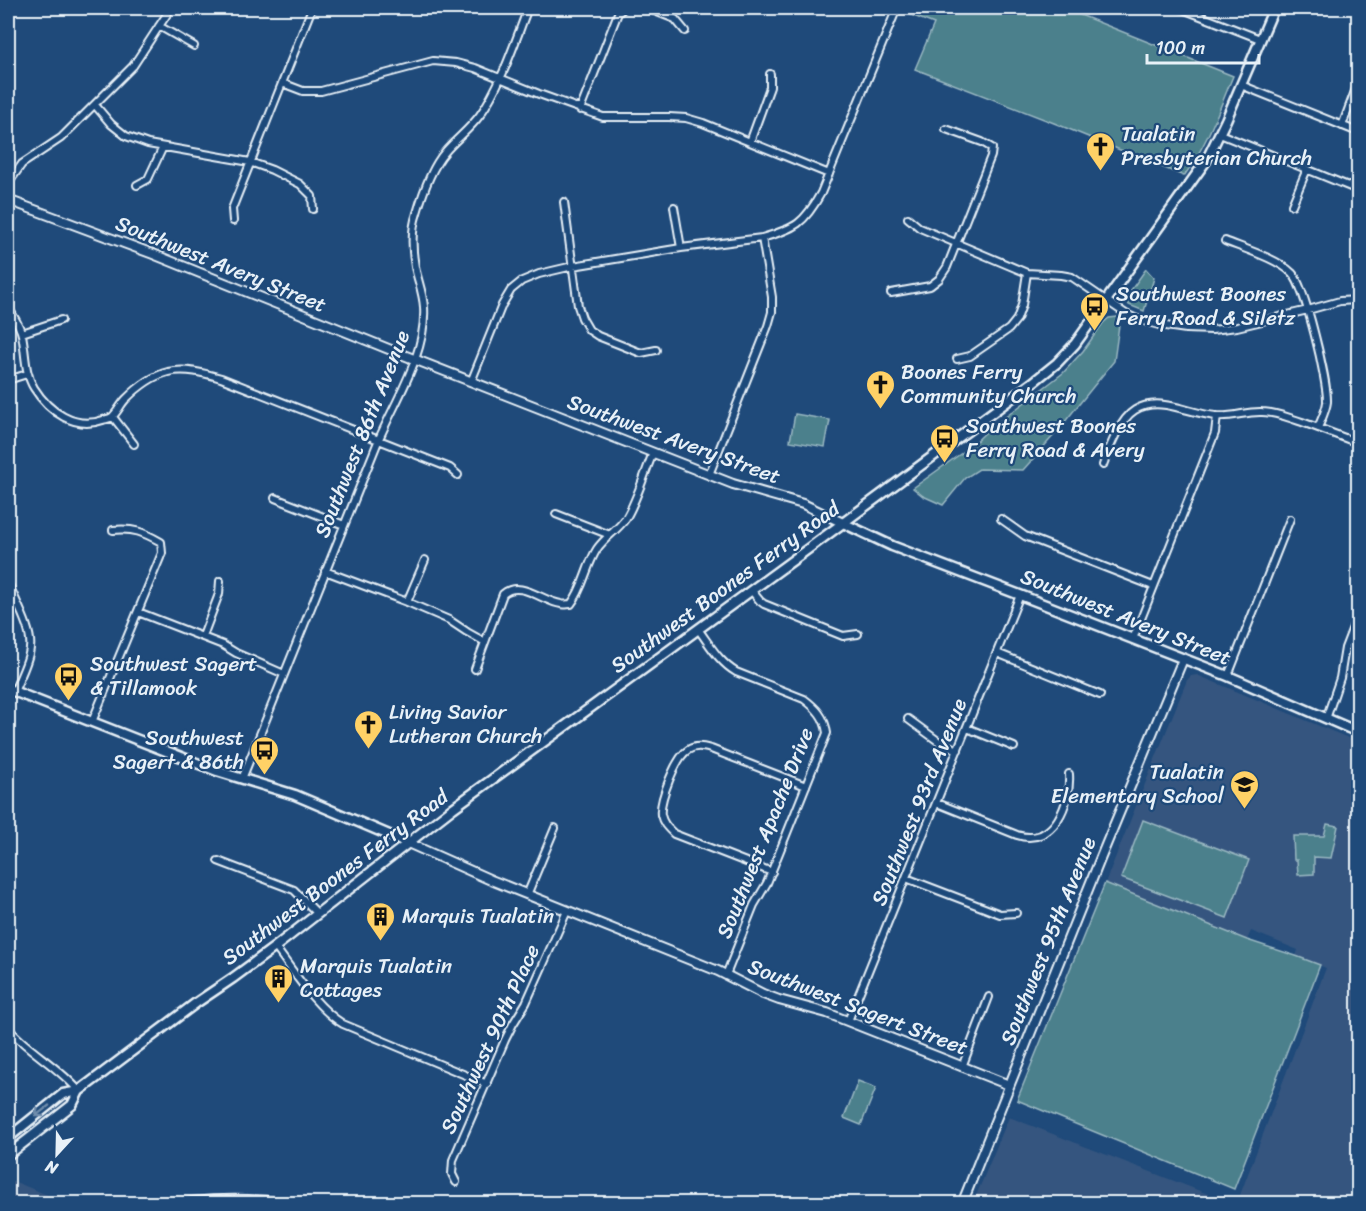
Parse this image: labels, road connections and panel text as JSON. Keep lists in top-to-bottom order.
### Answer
{
  "streets": {
    "main road": ["Southwest Avery Street", "Southwest Boones Ferry Road", "Southwest Sagert Street"],
    "street": [
      "Southwest 86th Avenue",
      "Southwest 93rd Avenue",
      "Southwest Apache Drive",
      "Southwest 95th Avenue",
      "Southwest 90th Place"
    ]
  },
  "crossings": [
    ["Southwest Avery Street", "Southwest 86th Avenue"],
    ["Southwest Avery Street", "Southwest Boones Ferry Road"],
    ["Southwest Avery Street", "Southwest 93rd Avenue"],
    ["Southwest Avery Street", "Southwest 95th Avenue"],
    ["Southwest 86th Avenue", "Southwest Sagert Street"],
    ["Southwest Boones Ferry Road", "Southwest Apache Drive"],
    ["Southwest Boones Ferry Road", "Southwest Sagert Street"],
    ["Southwest 93rd Avenue", "Southwest Sagert Street"],
    ["Southwest Apache Drive", "Southwest Sagert Street"],
    ["Southwest 95th Avenue", "Southwest Sagert Street"],
    ["Southwest Sagert Street", "Southwest 90th Place"]
  ],
  "places": {
    "church": ["Tualatin Presbyterian Church", "Boones Ferry Community Church", "Living Savior Lutheran Church"],
    "bus stop": [
      "Southwest Boones Ferry Road & Siletz",
      "Southwest Boones Ferry Road & Avery",
      "Southwest Sagert & Tillamook",
      "Southwest Sagert & 86th"
    ],
    "school or university": ["Tualatin Elementary School"],
    "building": ["Marquis Tualatin", "Marquis Tualatin Cottages"]
  },
  "scale_bar": "100 m",
  "north": "bottom"
}
